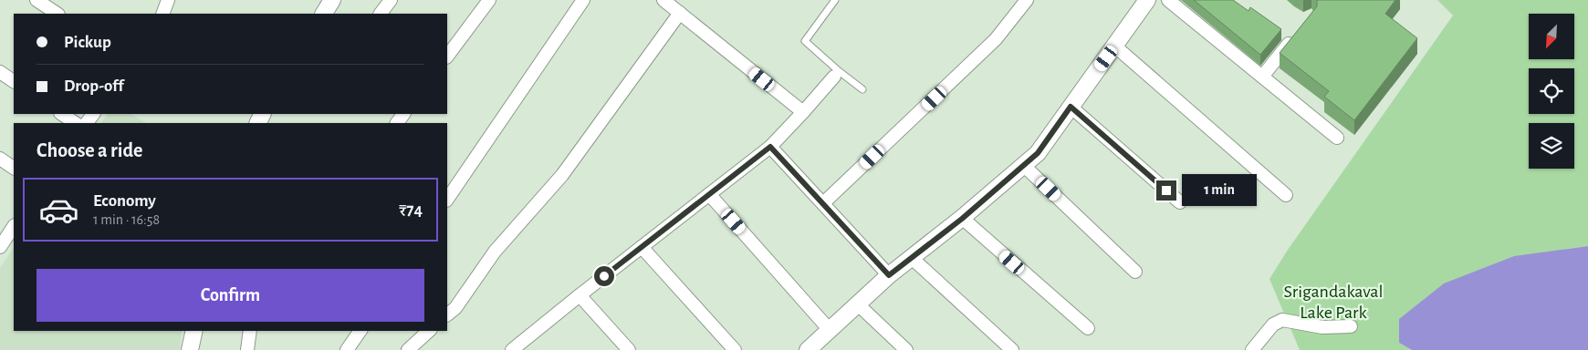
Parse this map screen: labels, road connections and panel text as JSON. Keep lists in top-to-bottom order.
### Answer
{
  "parks": ["Srigandakaval Lake Park"],
  "north": "bottom left",
  "page": {
    "banner": ["Pickup", "Drop-off"],
    "heading": "Choose a ride",
    "bubble": "1 min",
    "list": [
      {
        "name": "Economy",
        "note": "1 min · 16:58",
        "value": "₹74"
      }
    ],
    "buttons": "Confirm"
  }
}
